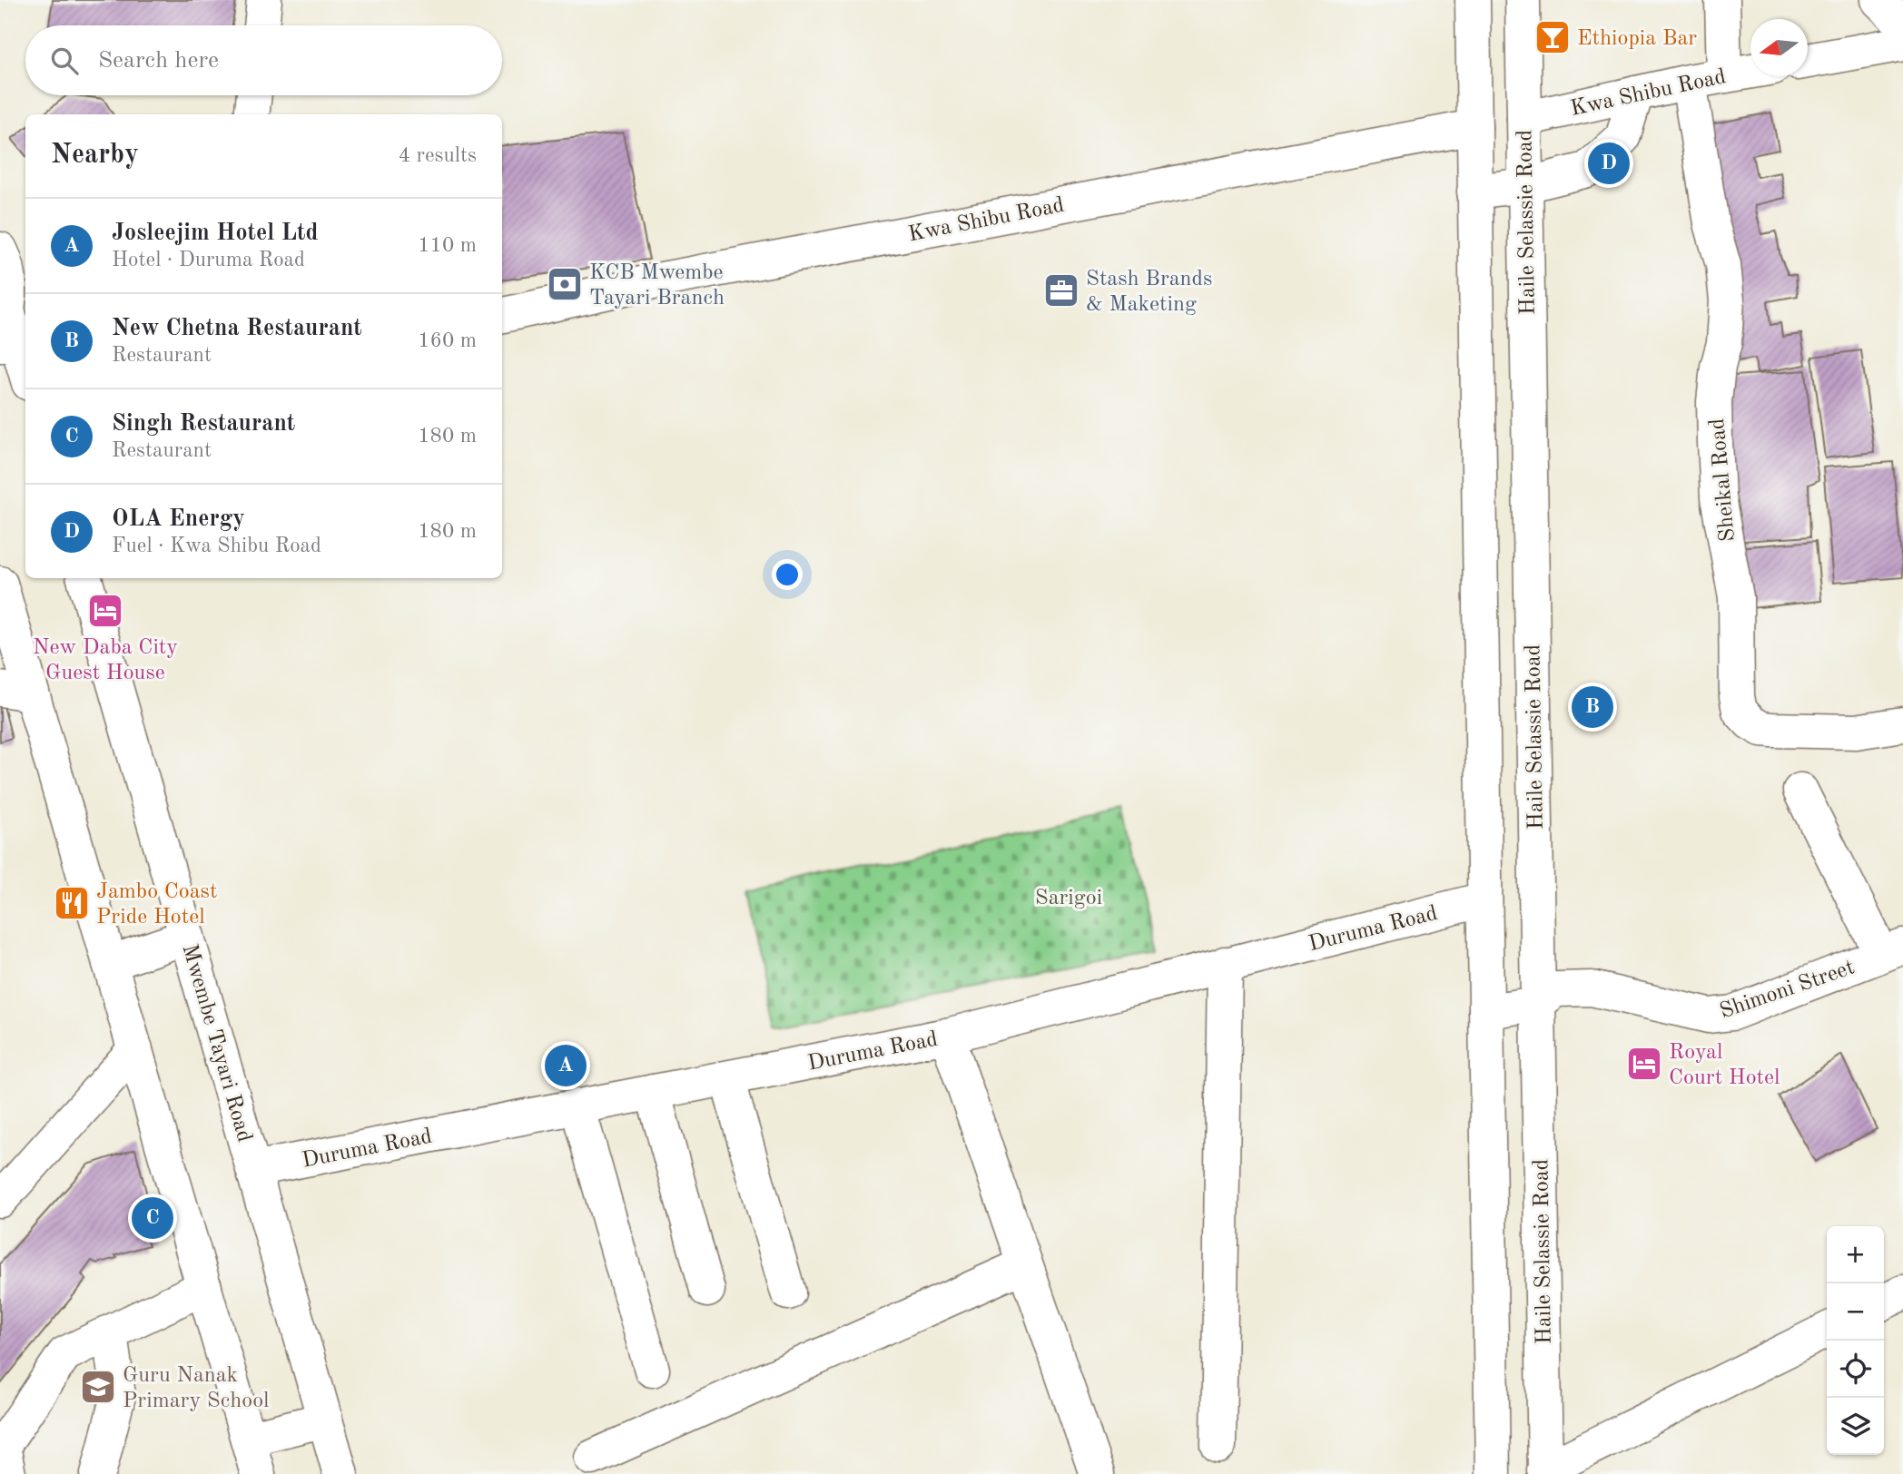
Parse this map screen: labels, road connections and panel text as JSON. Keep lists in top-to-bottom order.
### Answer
{
  "streets": {
    "main road": [
      "Kwa Shibu Road",
      "Haile Selassie Road",
      "Sheikal Road",
      "Duruma Road",
      "Shimoni Street",
      "Mwembe Tayari Road"
    ]
  },
  "crossings": [
    ["Kwa Shibu Road", "Haile Selassie Road"],
    ["Kwa Shibu Road", "Sheikal Road"],
    ["Haile Selassie Road", "Shimoni Street"],
    ["Duruma Road", "Mwembe Tayari Road"]
  ],
  "parks": ["Sarigoi"],
  "places": {
    "bar": ["Ethiopia Bar"],
    "bank": ["KCB Mwembe Tayari Branch"],
    "office": ["Stash Brands & Maketing"],
    "hotel": ["New Daba City Guest House", "Royal Court Hotel"],
    "restaurant": ["Jambo Coast Pride Hotel"],
    "school or university": ["Guru Nanak Primary School"]
  },
  "north": "left",
  "page": {
    "search": "Search here",
    "heading": ["Nearby", "4 results"],
    "pins": [
      "D",
      "B",
      "A",
      "C"
    ],
    "list": [
      {
        "mark": "A",
        "name": "Josleejim Hotel Ltd",
        "note": "Hotel · Duruma Road",
        "value": "110 m"
      },
      {
        "mark": "B",
        "name": "New Chetna Restaurant",
        "note": "Restaurant",
        "value": "160 m"
      },
      {
        "mark": "C",
        "name": "Singh Restaurant",
        "note": "Restaurant",
        "value": "180 m"
      },
      {
        "mark": "D",
        "name": "OLA Energy",
        "note": "Fuel · Kwa Shibu Road",
        "value": "180 m"
      }
    ],
    "map_buttons": ["+", "−"]
  }
}
